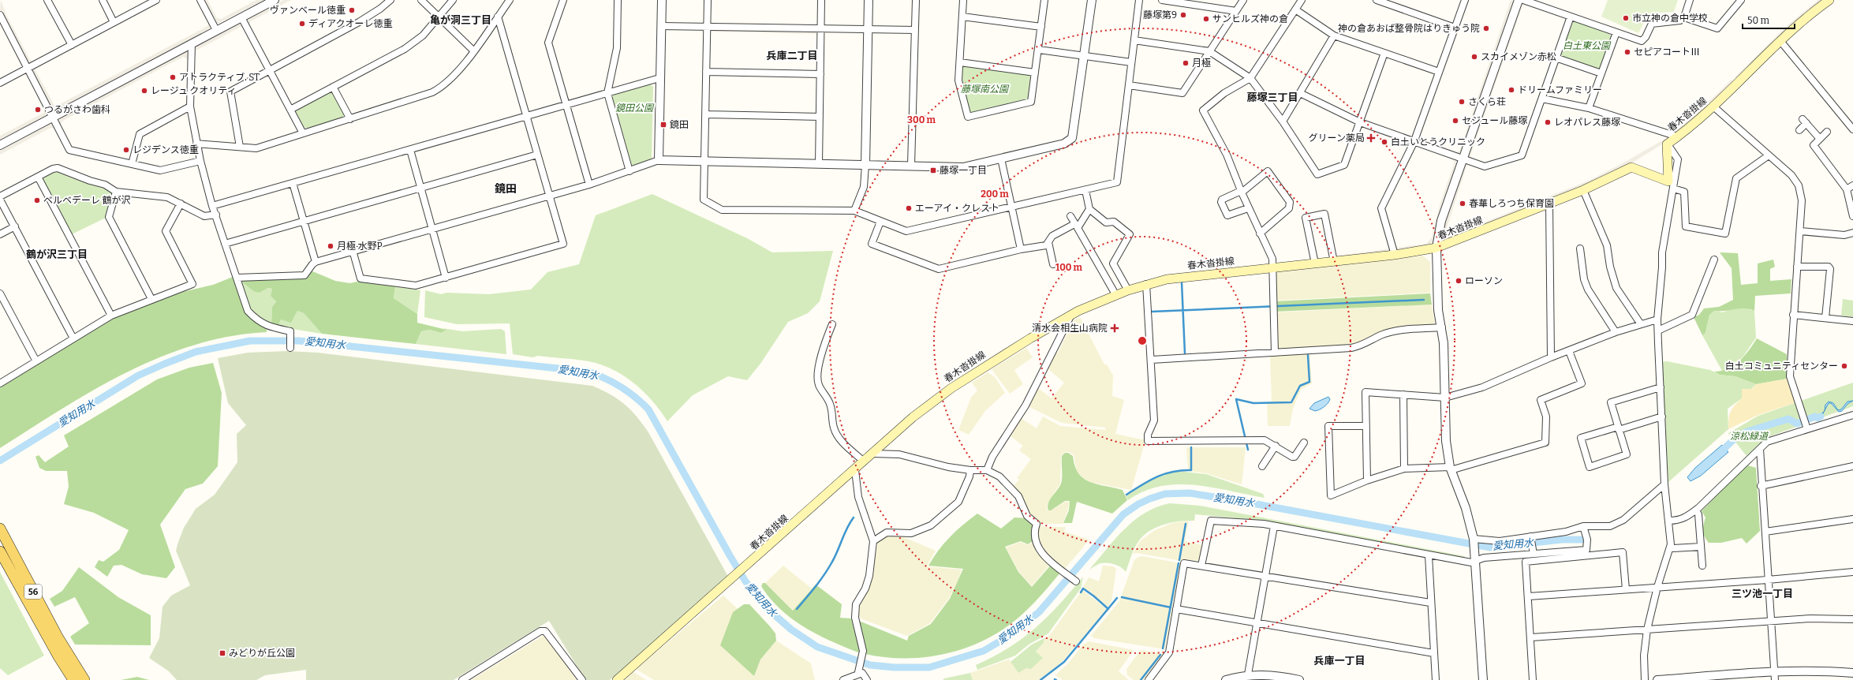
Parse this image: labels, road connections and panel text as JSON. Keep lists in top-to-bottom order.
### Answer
{
  "streets": {
    "main road": ["春木沓掛線", "56"]
  },
  "districts": [
    "亀が洞三丁目",
    "兵庫二丁目",
    "藤塚三丁目",
    "鏡田",
    "鶴が沢三丁目",
    "三ツ池一丁目",
    "兵庫一丁目"
  ],
  "water": ["愛知用水"],
  "parks": [
    "白土東公園",
    "藤塚南公園",
    "鏡田公園",
    "涼松緑道"
  ],
  "places": {
    "other": [
      "ヴァンベール徳重",
      "藤塚第9",
      "市立神の倉中学校",
      "サンヒルズ神の倉",
      "ディアクオーレ徳重",
      "神の倉あおば整骨院はりきゅう院",
      "セピアコートⅢ",
      "スカイメゾン赤松",
      "月極",
      "アトラクティブ. ST",
      "ドリームファミリー",
      "レージュ クオリティ",
      "さくら荘",
      "つるがさわ歯科",
      "セジュール藤塚",
      "レオパレス藤塚",
      "白土いとうクリニック",
      "レジデンス徳重",
      "ベルベデーレ 鶴が沢",
      "春華しろつち保育園",
      "エーアイ・クレスト",
      "月極 水野P",
      "ローソン",
      "白土コミュニティセンター"
    ],
    "transit": ["鏡田", "藤塚一丁目", "みどりが丘公園"],
    "health": ["グリーン薬局", "清水会相生山病院"]
  },
  "scale_bar": "50 m",
  "rings": ["300 m", "200 m", "100 m"]
}
